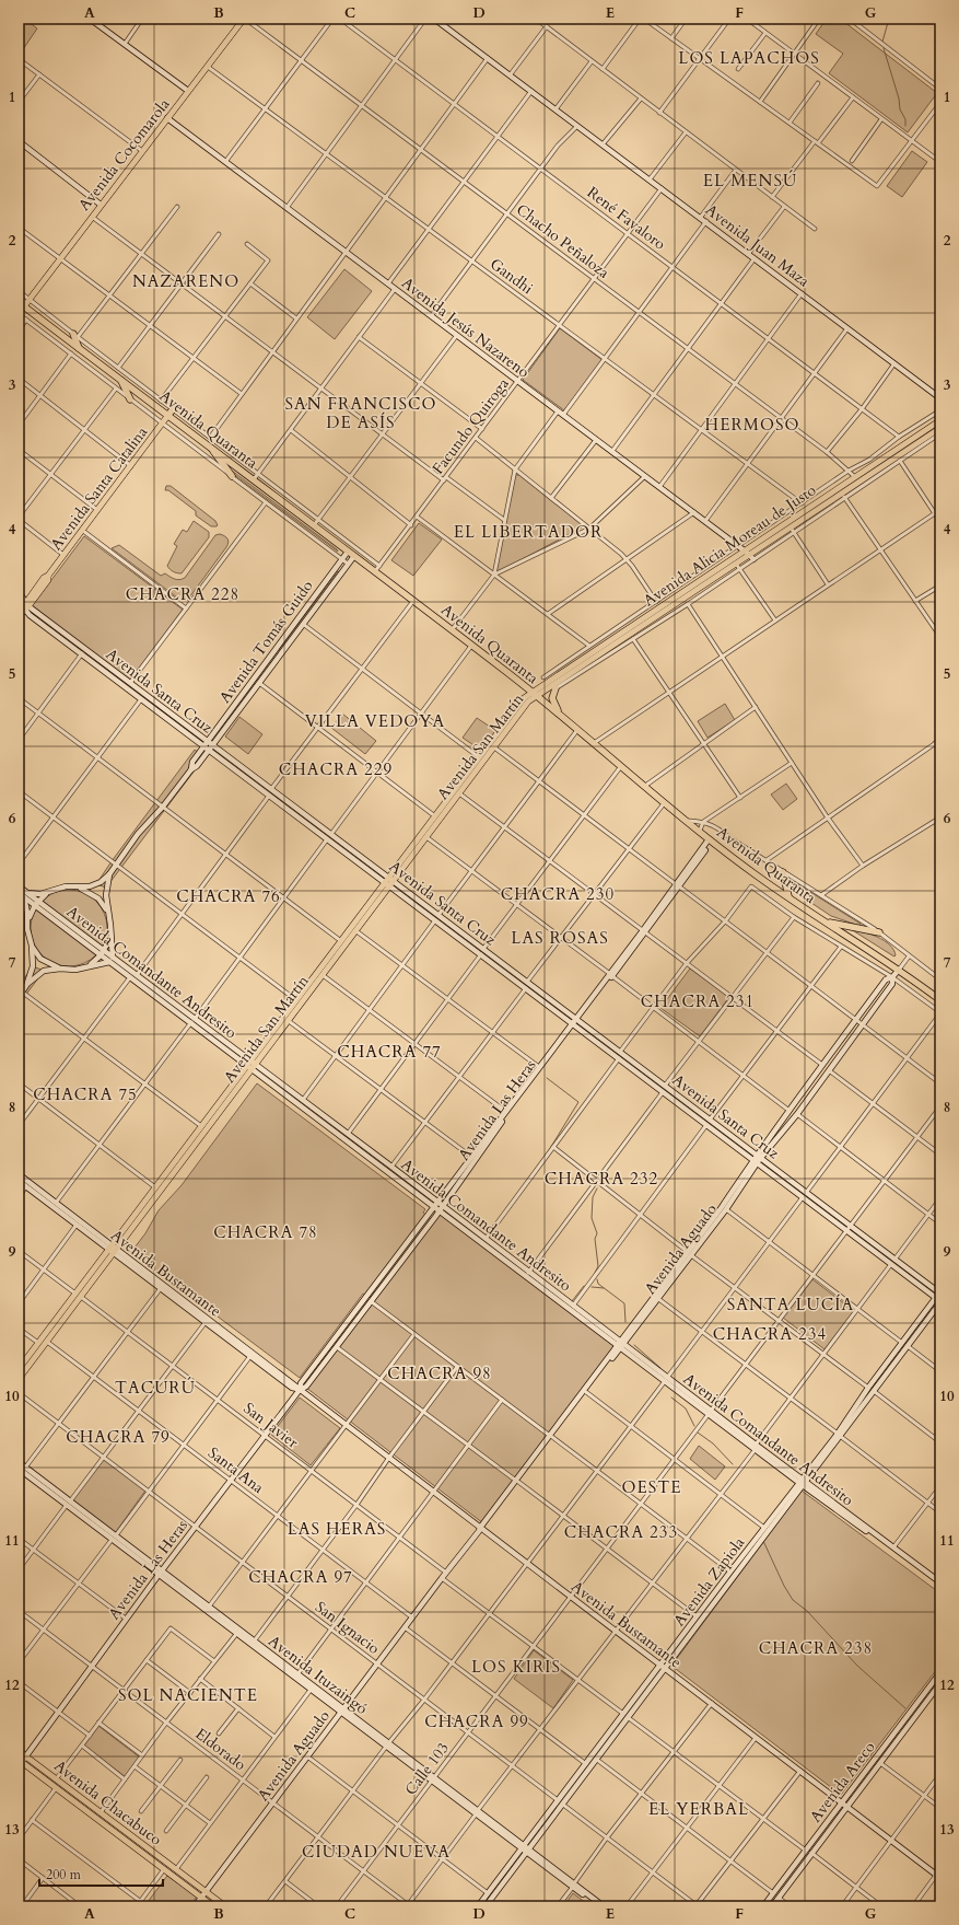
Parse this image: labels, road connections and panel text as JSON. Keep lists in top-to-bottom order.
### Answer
{
  "streets": {
    "highway": ["Avenida Quaranta"],
    "main road": [
      "Avenida Cocomarola",
      "Avenida Juan Maza",
      "Avenida Jesús Nazareno",
      "Avenida Santa Catalina",
      "Avenida Alicia Moreau de Justo",
      "Avenida Tomás Guido",
      "Avenida Santa Cruz",
      "Avenida San Martín",
      "Avenida Comandante Andresito",
      "Avenida Las Heras",
      "Avenida Aguado",
      "Avenida Bustamante",
      "Avenida Zapiola",
      "Avenida Ituzaingó",
      "Avenida Areco",
      "Avenida Chacabuco"
    ],
    "street": [
      "René Favaloro",
      "Chacho Peñaloza",
      "Gandhi",
      "Facundo Quiroga",
      "San Javier",
      "Santa Ana",
      "San Ignacio",
      "Eldorado",
      "Calle 103"
    ]
  },
  "crossings": [
    ["Avenida Cocomarola", "Chacho Peñaloza"],
    ["Avenida Cocomarola", "Gandhi"],
    ["Avenida Cocomarola", "Avenida Jesús Nazareno"],
    ["Avenida Cocomarola", "Avenida Quaranta"],
    ["René Favaloro", "Facundo Quiroga"],
    ["Chacho Peñaloza", "Facundo Quiroga"],
    ["Chacho Peñaloza", "Avenida Alicia Moreau de Justo"],
    ["Avenida Juan Maza", "Facundo Quiroga"],
    ["Gandhi", "Facundo Quiroga"],
    ["Avenida Jesús Nazareno", "Facundo Quiroga"],
    ["Avenida Jesús Nazareno", "Avenida Alicia Moreau de Justo"],
    ["Facundo Quiroga", "Avenida Quaranta"],
    ["Avenida Quaranta", "Avenida Santa Catalina"],
    ["Avenida Quaranta", "Avenida Alicia Moreau de Justo"],
    ["Avenida Quaranta", "Avenida Tomás Guido"],
    ["Avenida Quaranta", "Avenida San Martín"],
    ["Avenida Quaranta", "Avenida Las Heras"],
    ["Avenida Quaranta", "Avenida Aguado"],
    ["Avenida Santa Catalina", "Avenida Santa Cruz"],
    ["Avenida Alicia Moreau de Justo", "Avenida San Martín"],
    ["Avenida Tomás Guido", "Avenida Santa Cruz"],
    ["Avenida Tomás Guido", "Avenida Comandante Andresito"],
    ["Avenida Santa Cruz", "Avenida San Martín"],
    ["Avenida Santa Cruz", "Avenida Las Heras"],
    ["Avenida Santa Cruz", "Avenida Aguado"],
    ["Avenida Santa Cruz", "Avenida Zapiola"],
    ["Avenida Santa Cruz", "Calle 103"],
    ["Avenida San Martín", "Avenida Comandante Andresito"],
    ["Avenida San Martín", "Avenida Bustamante"],
    ["Avenida San Martín", "San Javier"],
    ["Avenida San Martín", "Santa Ana"],
    ["Avenida Comandante Andresito", "Avenida Las Heras"],
    ["Avenida Comandante Andresito", "Avenida Aguado"],
    ["Avenida Comandante Andresito", "Avenida Zapiola"],
    ["Avenida Comandante Andresito", "Calle 103"],
    ["Avenida Las Heras", "Avenida Bustamante"],
    ["Avenida Las Heras", "San Javier"],
    ["Avenida Las Heras", "Santa Ana"],
    ["Avenida Las Heras", "San Ignacio"],
    ["Avenida Las Heras", "Avenida Ituzaingó"],
    ["Avenida Las Heras", "Eldorado"],
    ["Avenida Las Heras", "Avenida Chacabuco"],
    ["Avenida Aguado", "Avenida Bustamante"],
    ["Avenida Aguado", "San Javier"],
    ["Avenida Aguado", "Santa Ana"],
    ["Avenida Aguado", "San Ignacio"],
    ["Avenida Aguado", "Avenida Ituzaingó"],
    ["Avenida Aguado", "Eldorado"],
    ["Avenida Aguado", "Avenida Chacabuco"],
    ["Avenida Bustamante", "Avenida Zapiola"],
    ["Avenida Bustamante", "Calle 103"],
    ["Avenida Bustamante", "Avenida Areco"],
    ["Avenida Zapiola", "San Ignacio"],
    ["Avenida Zapiola", "Avenida Ituzaingó"],
    ["San Ignacio", "Calle 103"],
    ["Avenida Ituzaingó", "Calle 103"],
    ["Eldorado", "Calle 103"]
  ],
  "districts": [
    "LOS LAPACHOS",
    "EL MENSÚ",
    "NAZARENO",
    "SAN FRANCISCO DE ASÍS",
    "HERMOSO",
    "EL LIBERTADOR",
    "CHACRA 228",
    "VILLA VEDOYA",
    "CHACRA 229",
    "CHACRA 230",
    "CHACRA 76",
    "LAS ROSAS",
    "CHACRA 231",
    "CHACRA 77",
    "CHACRA 75",
    "CHACRA 232",
    "CHACRA 78",
    "SANTA LUCÍA",
    "CHACRA 234",
    "CHACRA 98",
    "TACURÚ",
    "CHACRA 79",
    "OESTE",
    "LAS HERAS",
    "CHACRA 233",
    "CHACRA 97",
    "CHACRA 238",
    "LOS KIRIS",
    "SOL NACIENTE",
    "CHACRA 99",
    "EL YERBAL",
    "CIUDAD NUEVA"
  ],
  "scale_bar": "200 m",
  "grid": {
    "columns": [
      "A",
      "B",
      "C",
      "D",
      "E",
      "F",
      "G"
    ],
    "rows": [
      "1",
      "2",
      "3",
      "4",
      "5",
      "6",
      "7",
      "8",
      "9",
      "10",
      "11",
      "12",
      "13"
    ]
  }
}
